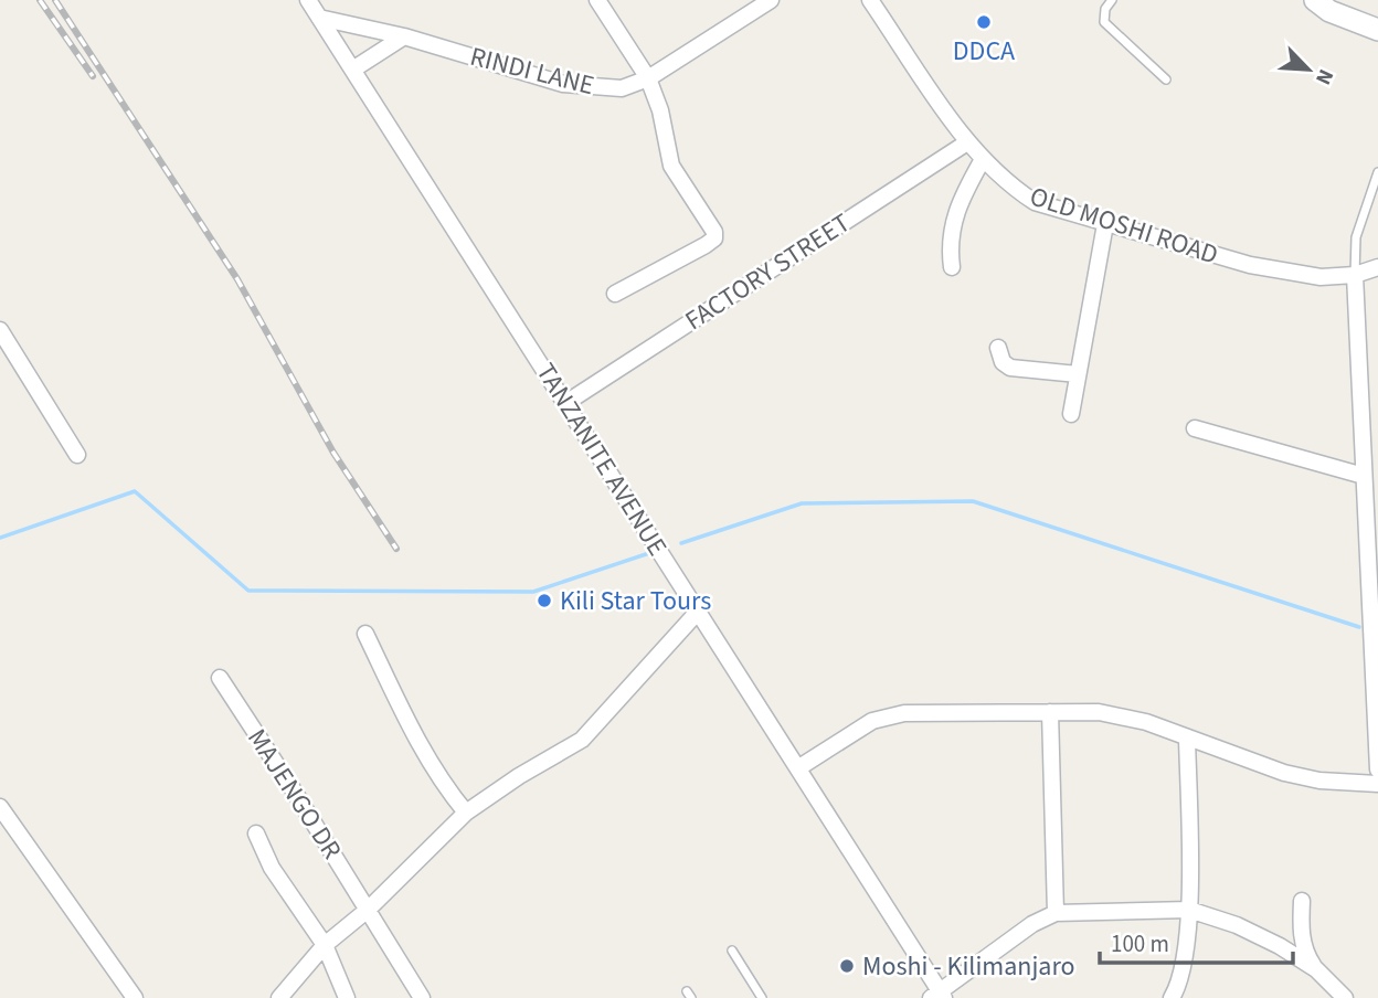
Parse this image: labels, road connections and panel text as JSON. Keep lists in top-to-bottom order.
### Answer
{
  "streets": {
    "street": [
      "RINDI LANE",
      "OLD MOSHI ROAD",
      "FACTORY STREET",
      "TANZANITE AVENUE",
      "MAJENGO DR"
    ]
  },
  "crossings": [
    ["RINDI LANE", "TANZANITE AVENUE"],
    ["OLD MOSHI ROAD", "FACTORY STREET"],
    ["FACTORY STREET", "TANZANITE AVENUE"]
  ],
  "places": ["DDCA", "Kili Star Tours", "Moshi - Kilimanjaro"],
  "scale_bar": "100 m",
  "north": "bottom right"
}
